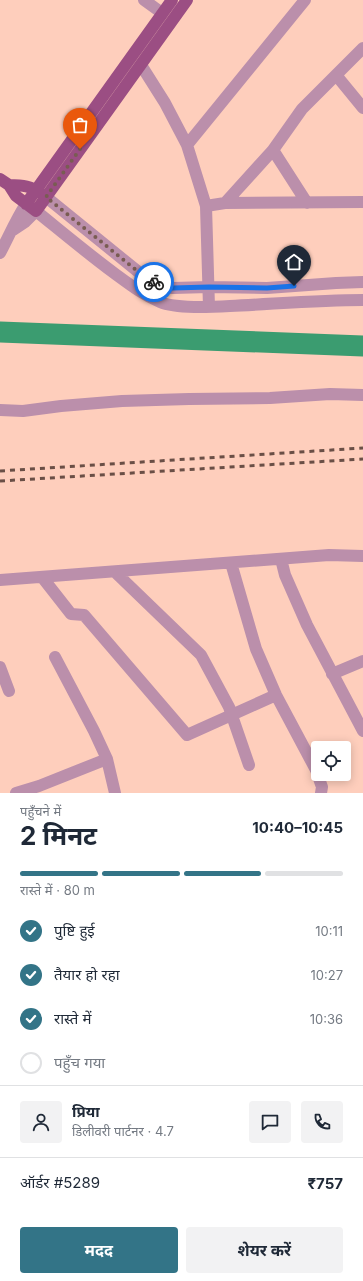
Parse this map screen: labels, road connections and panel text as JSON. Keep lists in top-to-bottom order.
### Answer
{
  "page": {
    "heading": ["2 मिनट", "पहुँचने में", "10:40–10:45"],
    "panel": [
      "प्रिया",
      "डिलीवरी पार्टनर · 4.7",
      "ऑर्डर #5289",
      "₹757"
    ],
    "bar": "रास्ते में · 80 m",
    "list": [
      ["पुष्टि हुई", "10:11"],
      ["तैयार हो रहा", "10:27"],
      ["रास्ते में", "10:36"],
      "पहुँच गया"
    ],
    "buttons": ["मदद", "शेयर करें"]
  }
}
